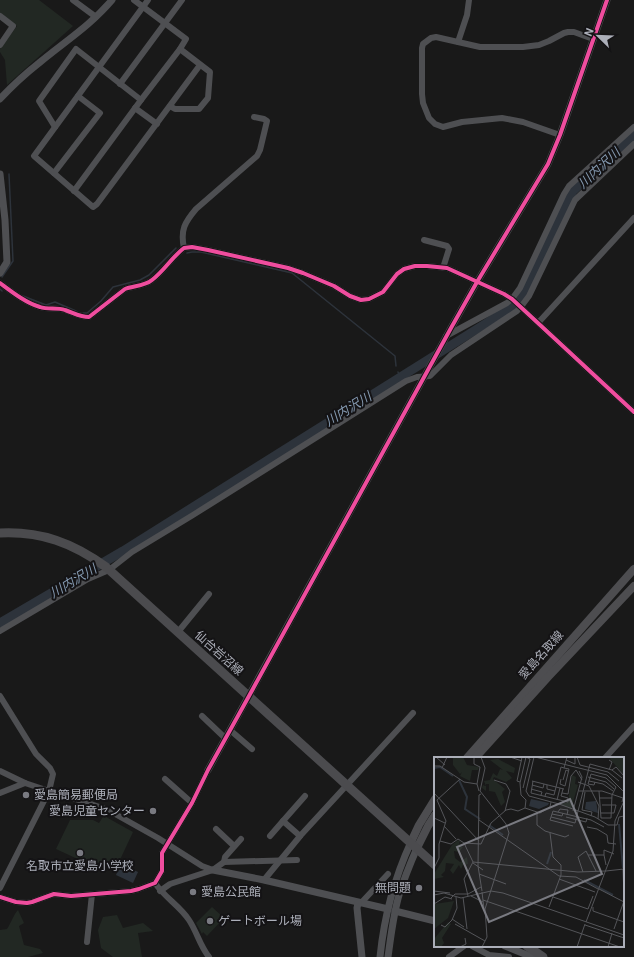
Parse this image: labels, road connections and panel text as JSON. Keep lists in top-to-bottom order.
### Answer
{
  "streets": {
    "main road": ["仙台岩沼線", "愛島名取線"]
  },
  "water": ["川内沢川"],
  "places": [
    "愛島簡易郵便局",
    "愛島児童センター",
    "名取市立愛島小学校",
    "無問題",
    "愛島公民館",
    "ゲートボール場"
  ],
  "north": "top left"
}
